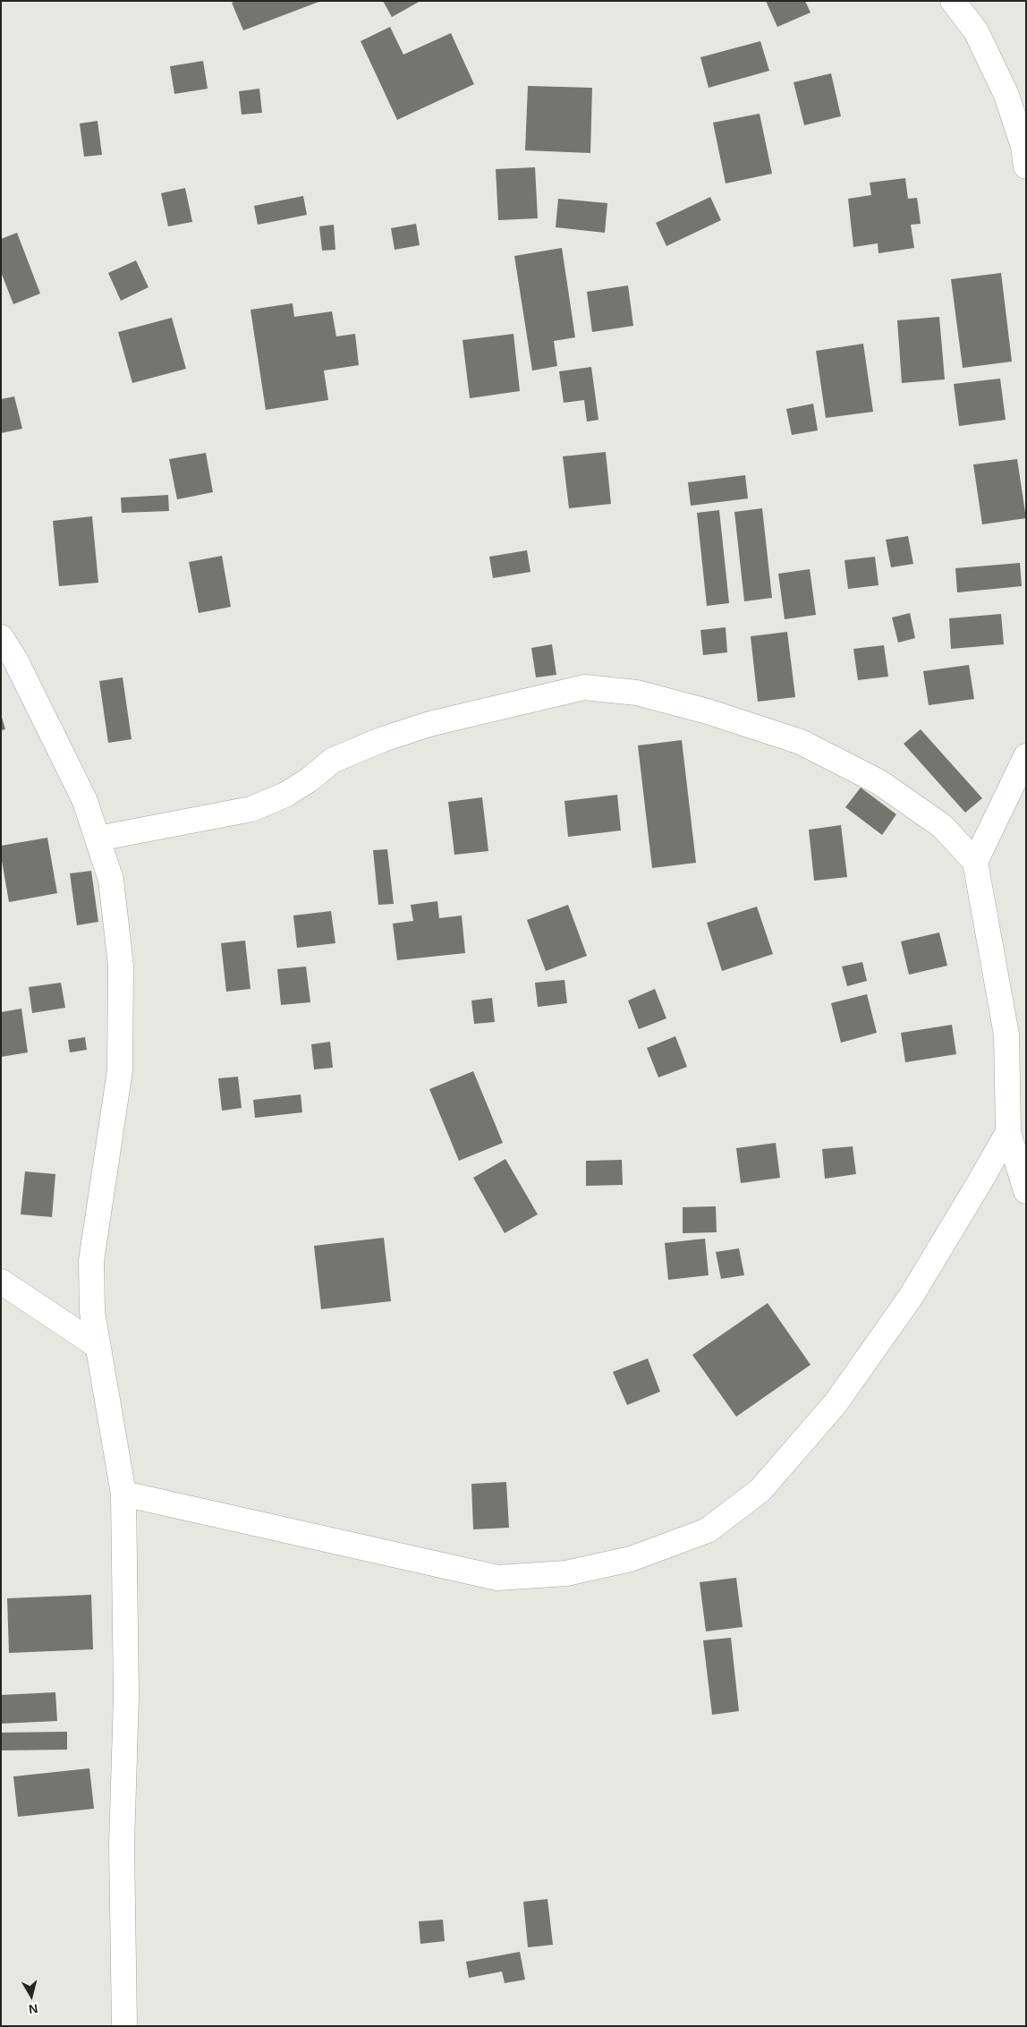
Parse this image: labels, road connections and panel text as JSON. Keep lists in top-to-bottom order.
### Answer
{
  "north": "bottom"
}
